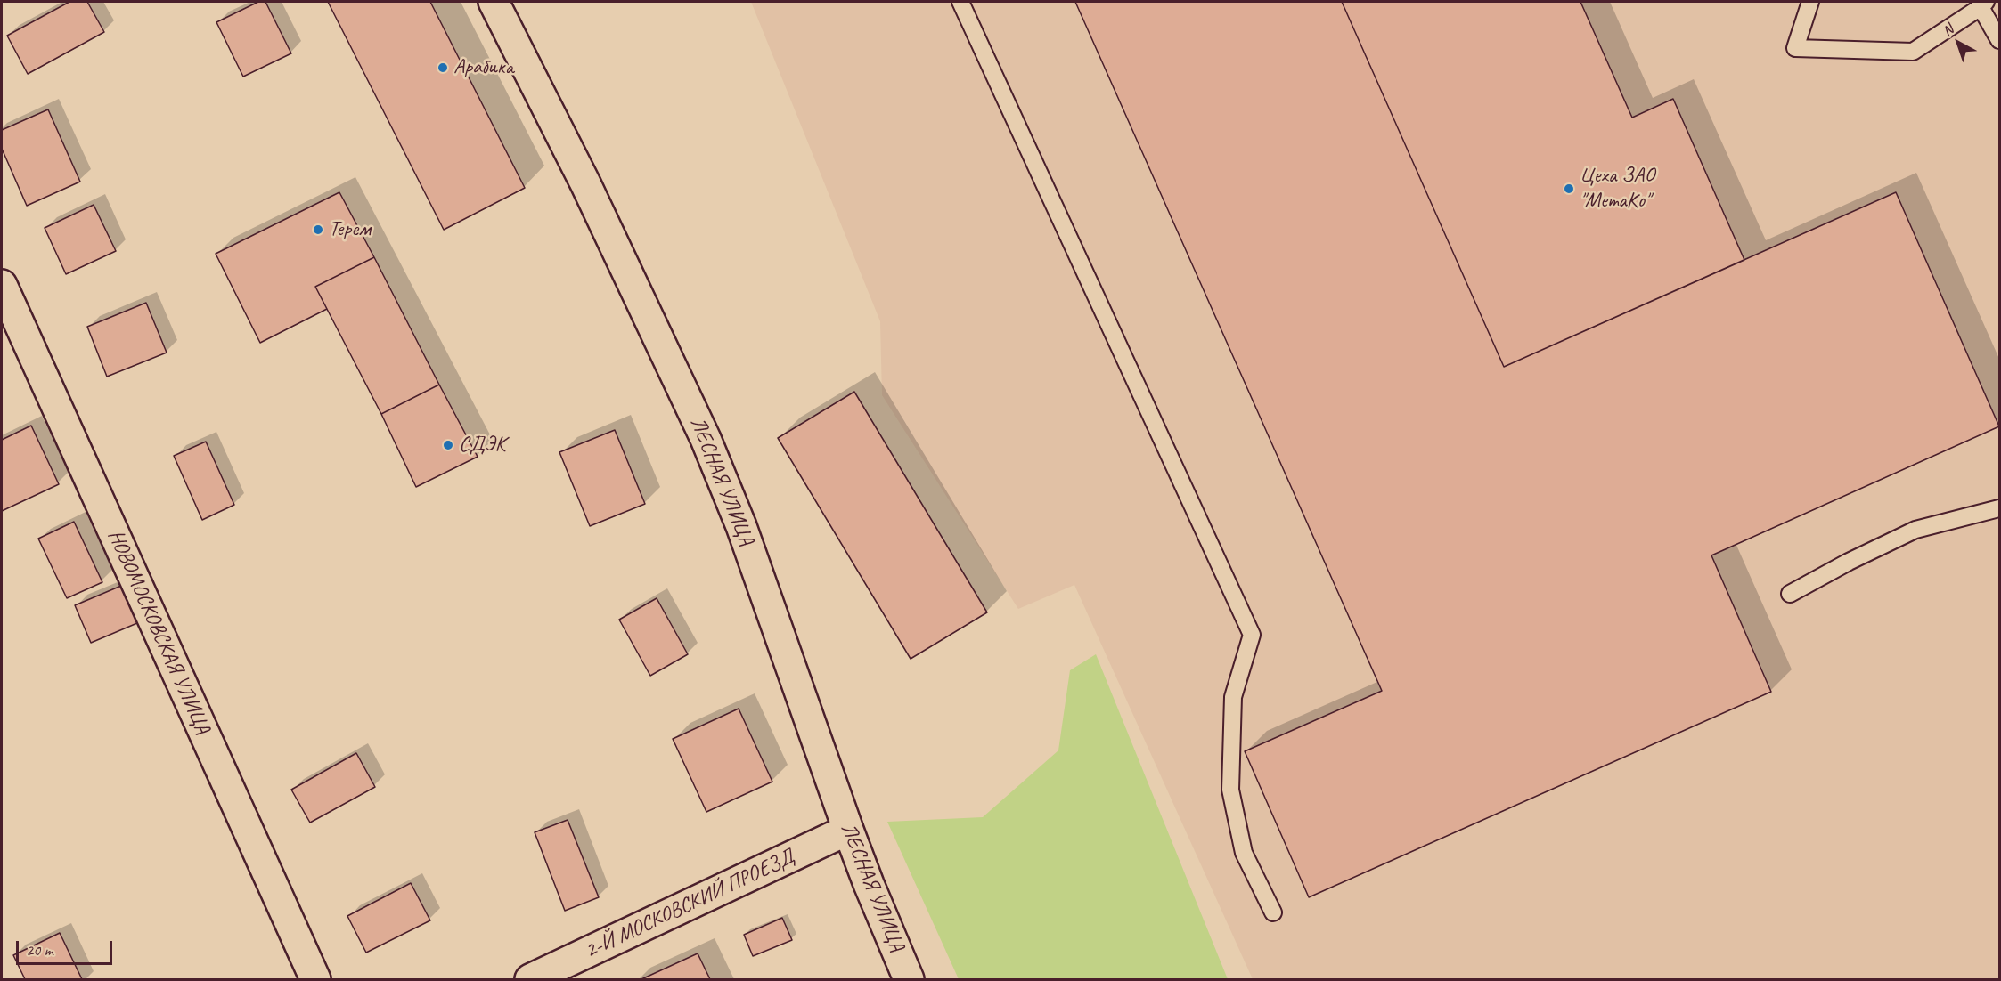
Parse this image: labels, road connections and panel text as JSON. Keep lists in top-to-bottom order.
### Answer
{
  "streets": {
    "street": ["ЛЕСНАЯ УЛИЦА", "НОВОМОСКОВСКАЯ УЛИЦА", "2-Й МОСКОВСКИЙ ПРОЕЗД"]
  },
  "crossings": [
    ["ЛЕСНАЯ УЛИЦА", "2-Й МОСКОВСКИЙ ПРОЕЗД"]
  ],
  "places": [
    "Арабика",
    "Цеха ЗАО \"МетаКо\"",
    "Терем",
    "СДЭК"
  ],
  "scale_bar": "20 m",
  "north": "top left"
}
